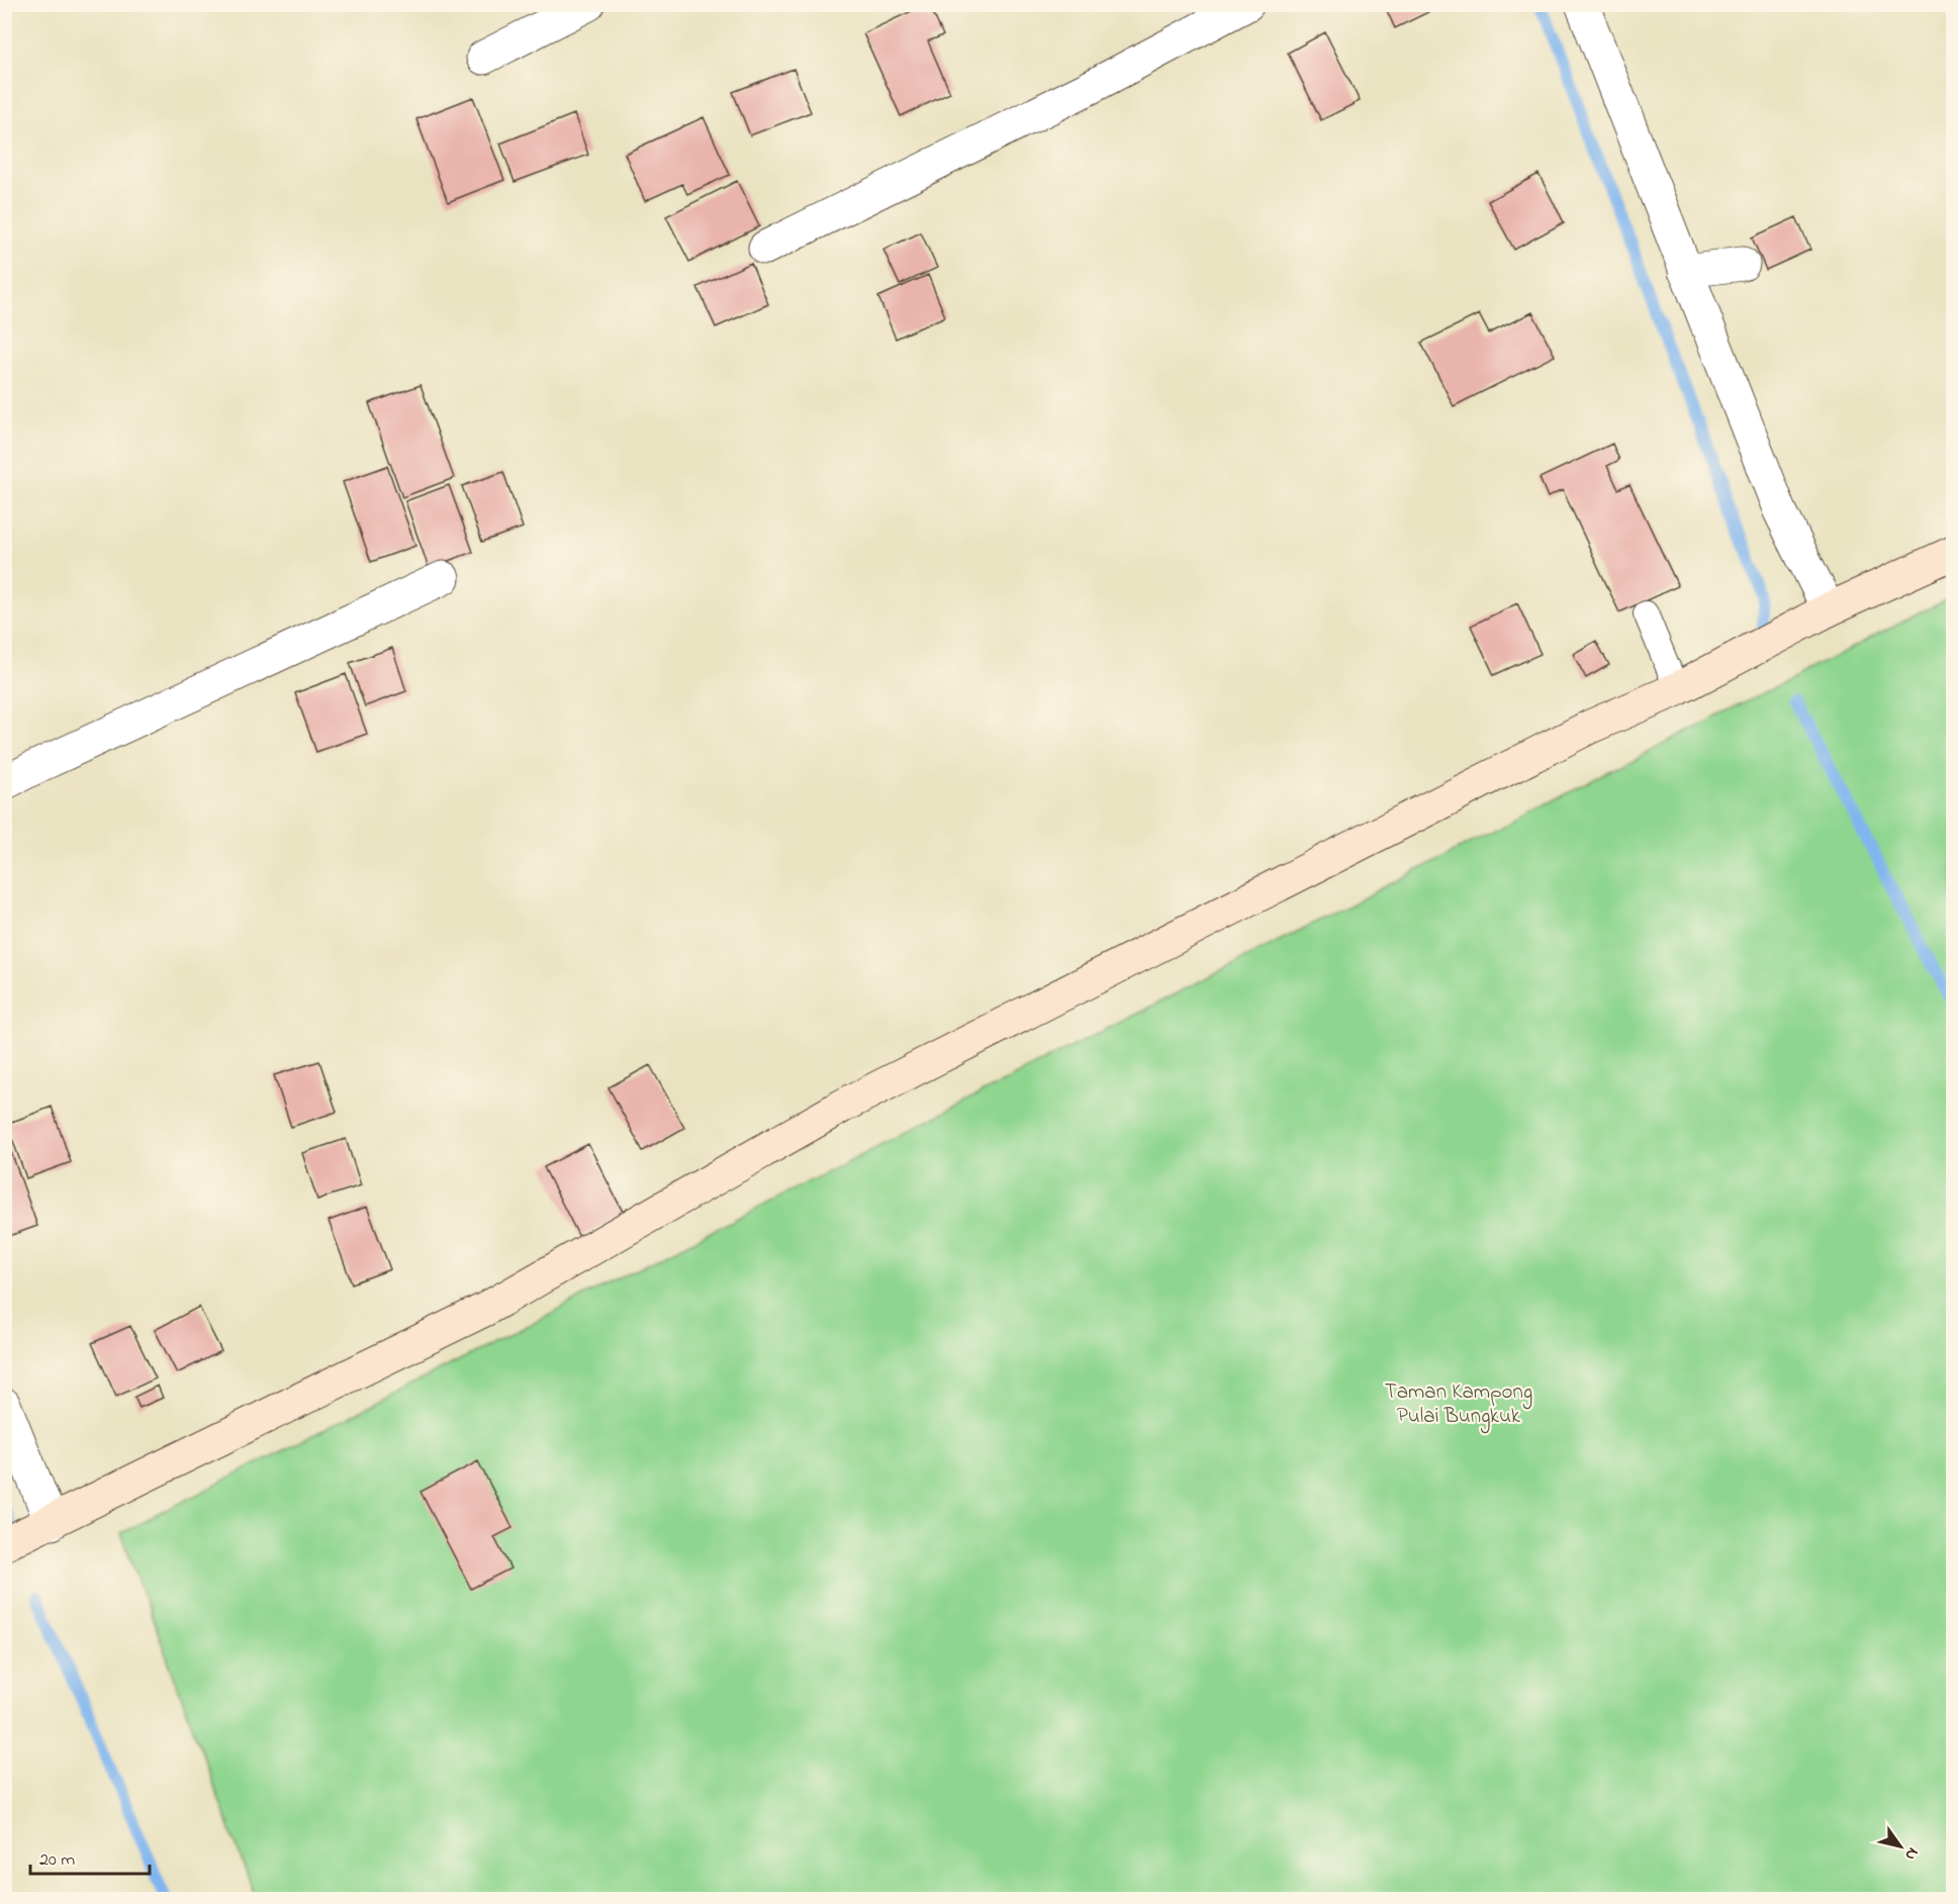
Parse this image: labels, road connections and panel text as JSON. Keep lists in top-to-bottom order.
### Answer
{
  "parks": ["Taman Kampong Pulai Bungkuk"],
  "scale_bar": "20 m",
  "north": "bottom right"
}
